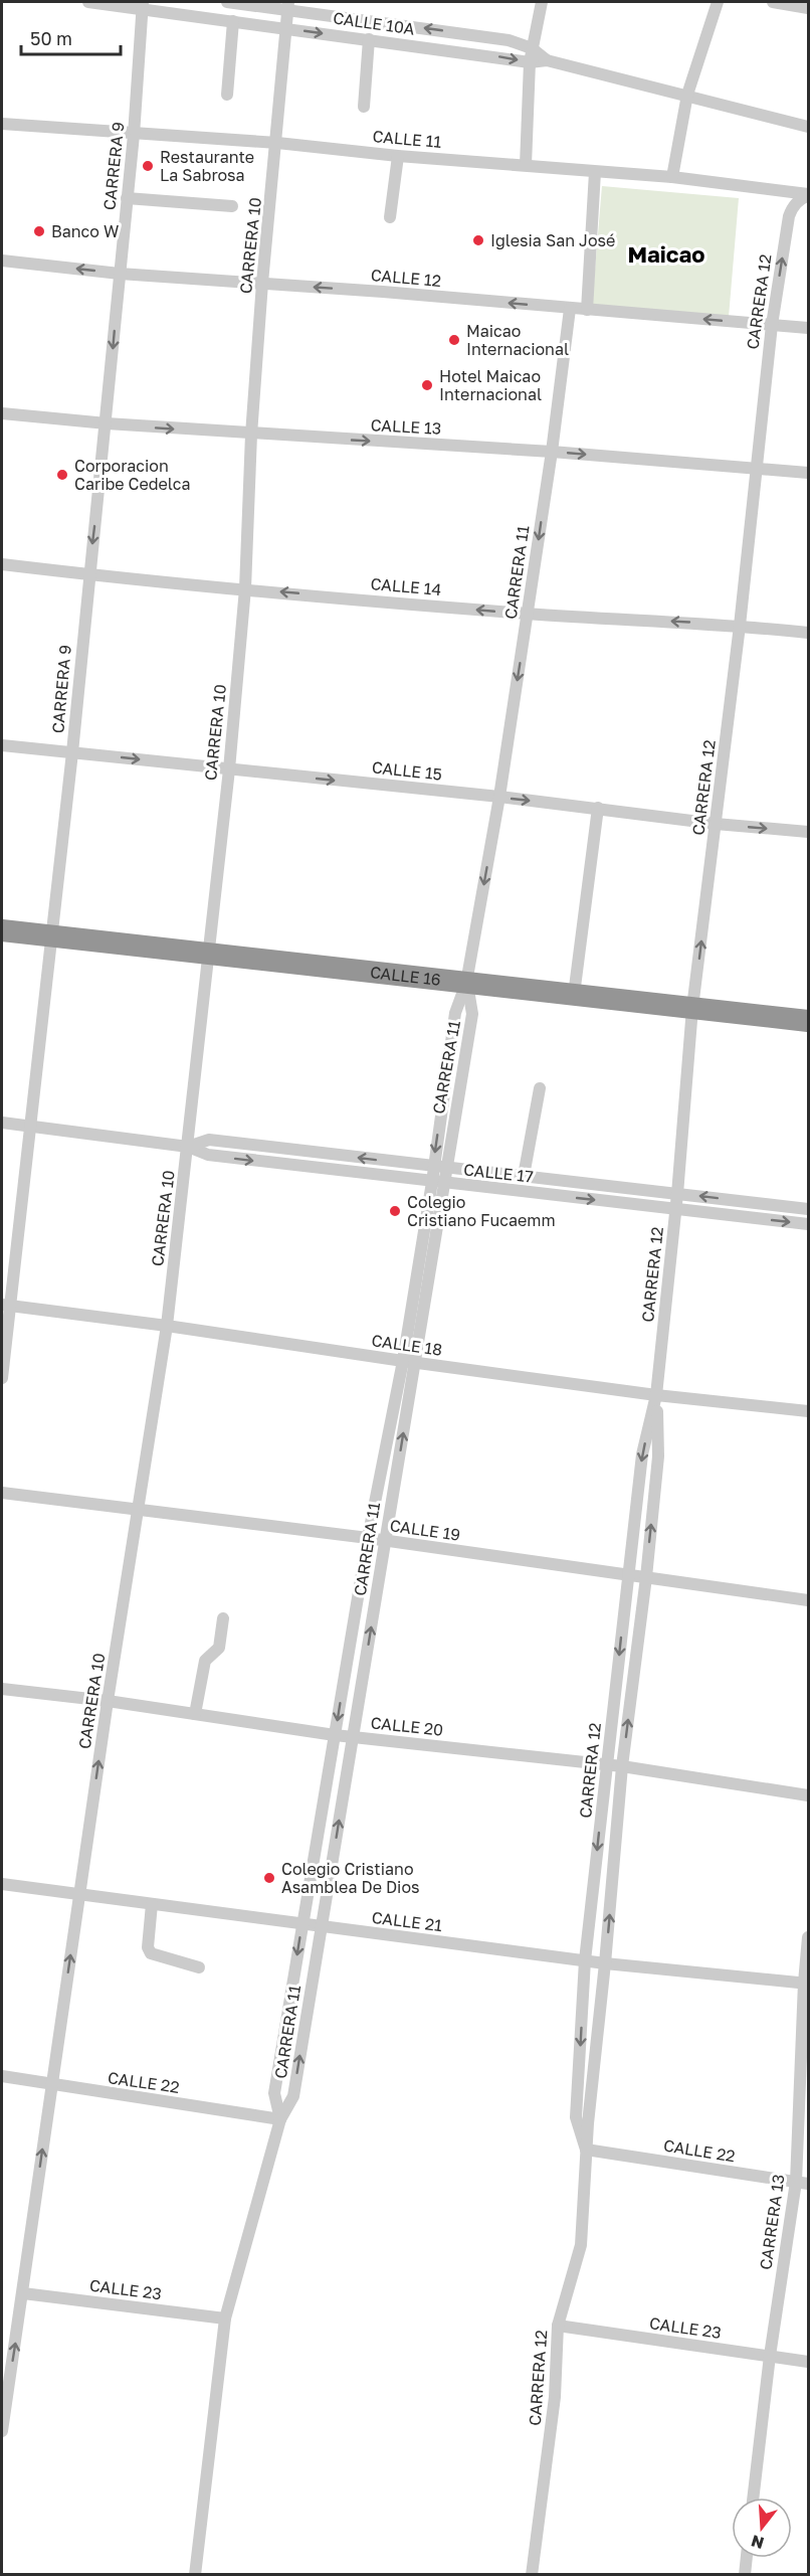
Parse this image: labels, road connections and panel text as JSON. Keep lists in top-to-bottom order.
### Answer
{
  "streets": {
    "highway": ["CALLE 16"],
    "street": [
      "CALLE 10A",
      "CALLE 11",
      "CARRERA 9",
      "CARRERA 10",
      "CALLE 12",
      "CARRERA 12",
      "CALLE 13",
      "CARRERA 11",
      "CALLE 14",
      "CALLE 15",
      "CALLE 17",
      "CALLE 18",
      "CALLE 19",
      "CALLE 20",
      "CALLE 21",
      "CALLE 22",
      "CARRERA 13",
      "CALLE 23"
    ]
  },
  "crossings": [
    ["CALLE 10A", "CARRERA 9"],
    ["CALLE 10A", "CARRERA 10"],
    ["CALLE 11", "CARRERA 9"],
    ["CALLE 11", "CARRERA 10"],
    ["CALLE 11", "CARRERA 12"],
    ["CARRERA 9", "CALLE 12"],
    ["CARRERA 9", "CALLE 13"],
    ["CARRERA 9", "CALLE 14"],
    ["CARRERA 9", "CALLE 15"],
    ["CARRERA 9", "CALLE 16"],
    ["CARRERA 9", "CALLE 17"],
    ["CARRERA 9", "CALLE 18"],
    ["CARRERA 10", "CALLE 12"],
    ["CARRERA 10", "CALLE 13"],
    ["CARRERA 10", "CALLE 14"],
    ["CARRERA 10", "CALLE 15"],
    ["CARRERA 10", "CALLE 16"],
    ["CARRERA 10", "CALLE 17"],
    ["CARRERA 10", "CALLE 18"],
    ["CARRERA 10", "CALLE 19"],
    ["CARRERA 10", "CALLE 20"],
    ["CARRERA 10", "CALLE 21"],
    ["CARRERA 10", "CALLE 22"],
    ["CARRERA 10", "CALLE 23"],
    ["CALLE 12", "CARRERA 12"],
    ["CALLE 12", "CARRERA 11"],
    ["CARRERA 12", "CALLE 13"],
    ["CARRERA 12", "CALLE 14"],
    ["CARRERA 12", "CALLE 15"],
    ["CARRERA 12", "CALLE 16"],
    ["CARRERA 12", "CALLE 17"],
    ["CARRERA 12", "CALLE 18"],
    ["CARRERA 12", "CALLE 19"],
    ["CARRERA 12", "CALLE 20"],
    ["CARRERA 12", "CALLE 21"],
    ["CARRERA 12", "CALLE 22"],
    ["CARRERA 12", "CALLE 23"],
    ["CALLE 13", "CARRERA 11"],
    ["CARRERA 11", "CALLE 14"],
    ["CARRERA 11", "CALLE 15"],
    ["CARRERA 11", "CALLE 16"],
    ["CARRERA 11", "CALLE 17"],
    ["CARRERA 11", "CALLE 18"],
    ["CARRERA 11", "CALLE 19"],
    ["CARRERA 11", "CALLE 20"],
    ["CARRERA 11", "CALLE 21"],
    ["CARRERA 11", "CALLE 22"],
    ["CARRERA 11", "CALLE 23"],
    ["CALLE 21", "CARRERA 13"],
    ["CALLE 22", "CARRERA 13"],
    ["CARRERA 13", "CALLE 23"]
  ],
  "one_way": [
    "CALLE 12",
    "CALLE 13",
    "CALLE 14",
    "CALLE 15"
  ],
  "districts": ["Maicao"],
  "places": [
    "Restaurante La Sabrosa",
    "Banco W",
    "Iglesia San José",
    "Maicao Internacional",
    "Hotel Maicao Internacional",
    "Corporacion Caribe Cedelca",
    "Colegio Cristiano Fucaemm",
    "Colegio Cristiano Asamblea De Dios"
  ],
  "scale_bar": "50 m",
  "north": "bottom"
}
